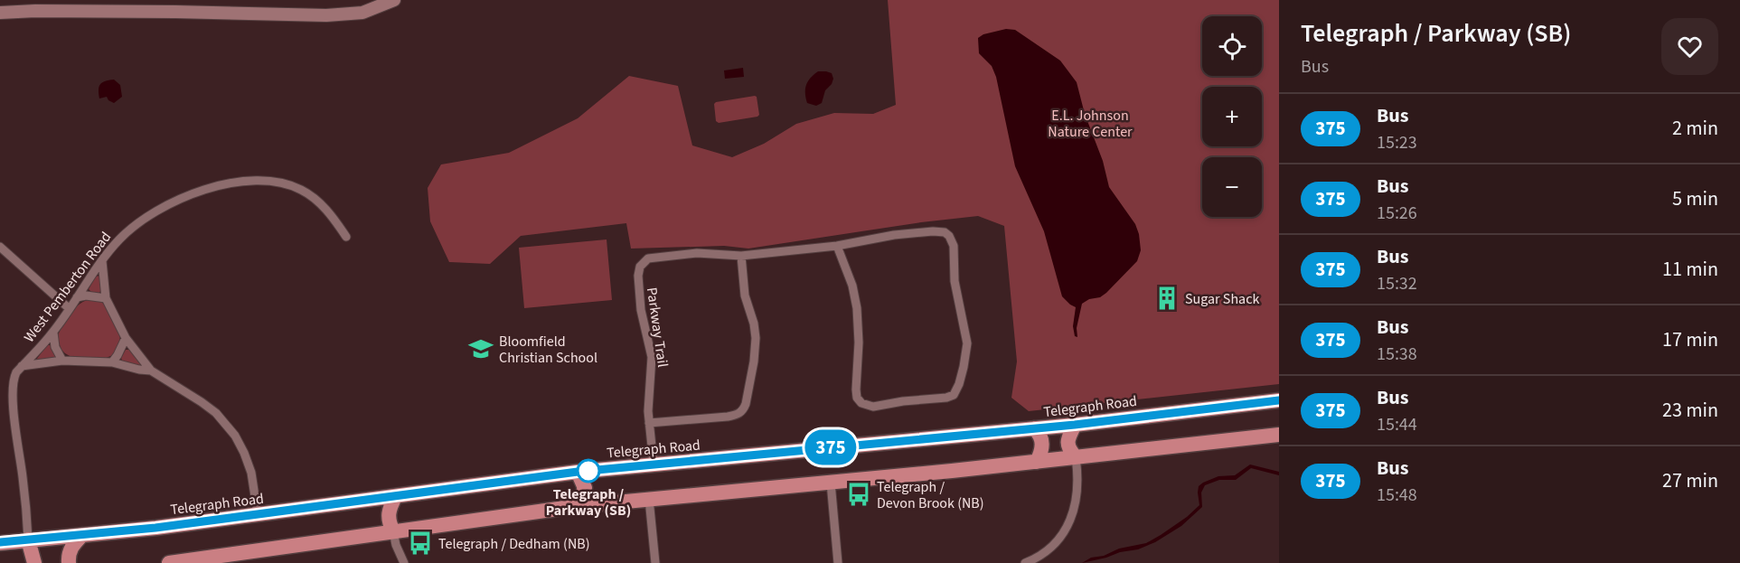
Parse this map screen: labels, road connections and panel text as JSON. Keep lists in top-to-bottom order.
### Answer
{
  "streets": {
    "highway": ["Telegraph Road"],
    "street": ["West Pemberton Road", "Parkway Trail"]
  },
  "crossings": [
    ["West Pemberton Road", "Telegraph Road"],
    ["Parkway Trail", "Telegraph Road"]
  ],
  "parks": ["E.L. Johnson Nature Center"],
  "places": {
    "building": ["Sugar Shack"],
    "school or university": ["Bloomfield Christian School"],
    "other": ["Telegraph / Parkway (SB)"],
    "bus stop": ["Telegraph / Devon Brook (NB)", "Telegraph / Dedham (NB)"]
  },
  "lines": ["bus line 375"],
  "page": {
    "on_map": "375",
    "heading": ["Telegraph / Parkway (SB)", "Bus"],
    "map_buttons": ["+", "−"],
    "list": [
      {
        "mark": "375",
        "name": "Bus",
        "note": "15:23",
        "value": "2 min"
      },
      {
        "mark": "375",
        "name": "Bus",
        "note": "15:26",
        "value": "5 min"
      },
      {
        "mark": "375",
        "name": "Bus",
        "note": "15:32",
        "value": "11 min"
      },
      {
        "mark": "375",
        "name": "Bus",
        "note": "15:38",
        "value": "17 min"
      },
      {
        "mark": "375",
        "name": "Bus",
        "note": "15:44",
        "value": "23 min"
      },
      {
        "mark": "375",
        "name": "Bus",
        "note": "15:48",
        "value": "27 min"
      }
    ]
  }
}
